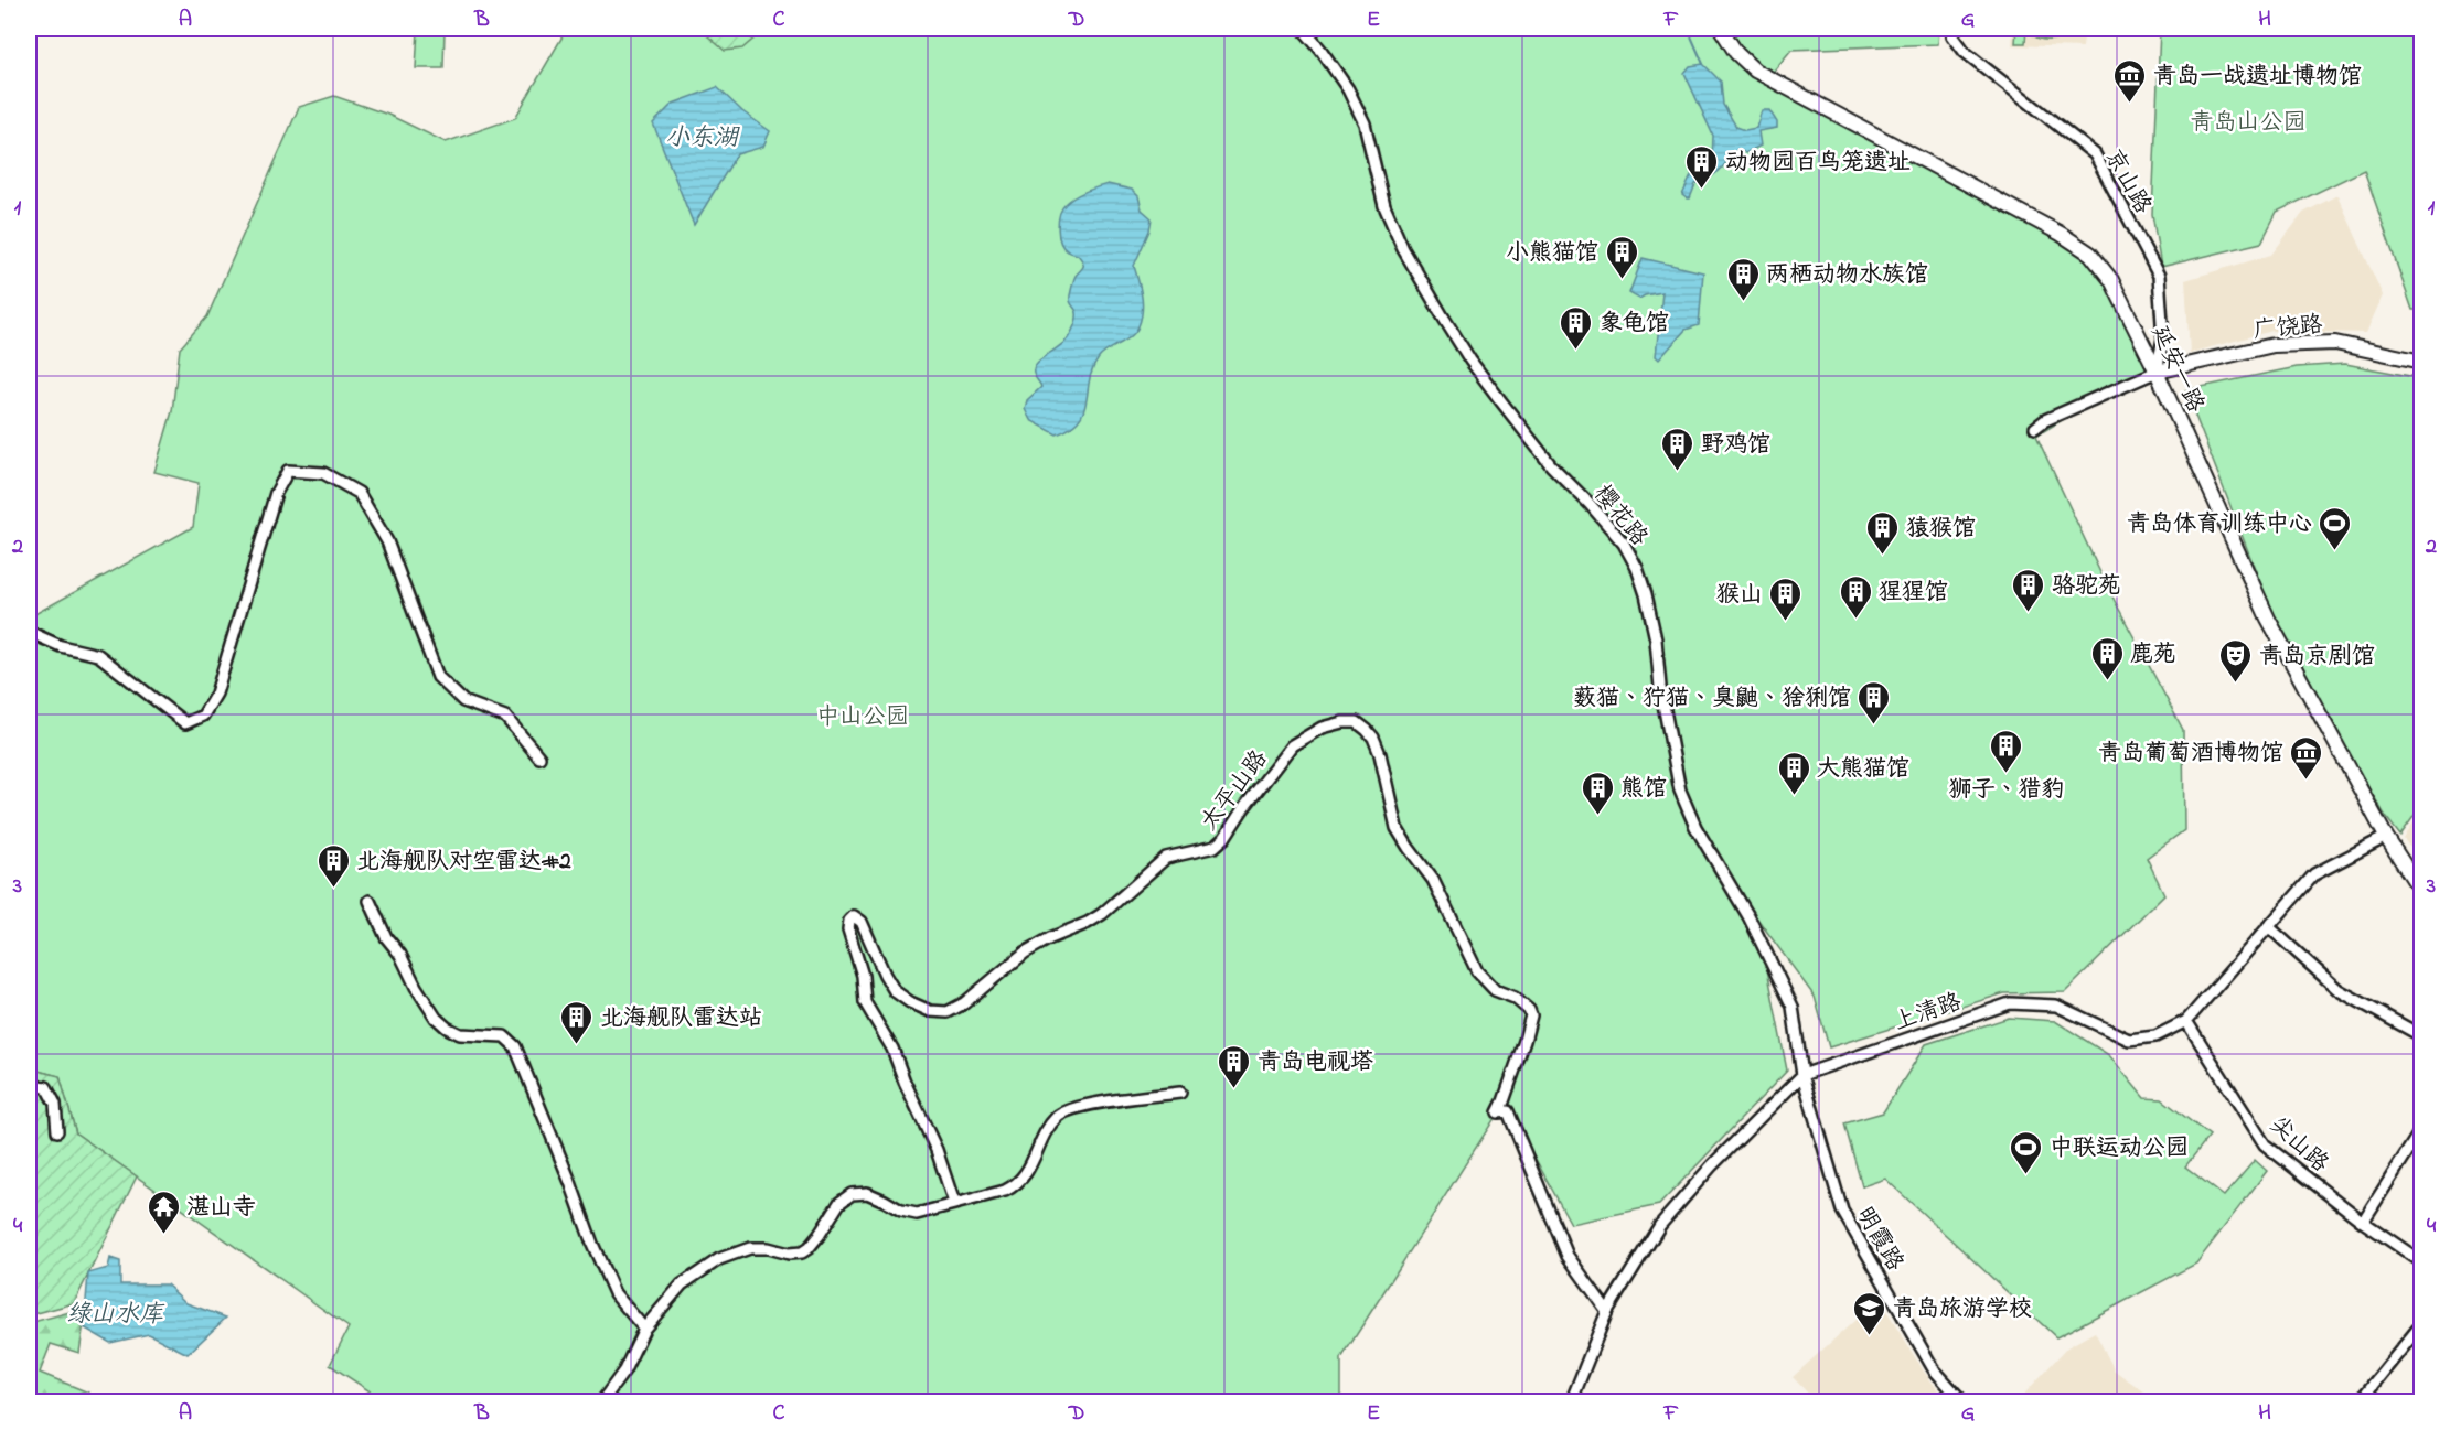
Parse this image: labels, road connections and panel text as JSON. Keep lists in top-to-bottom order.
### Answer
{
  "streets": {
    "main road": ["广饶路", "延安一路"],
    "street": [
      "京山路",
      "樱花路",
      "太平山路",
      "上清路",
      "尖山路",
      "明霞路"
    ]
  },
  "crossings": [
    ["京山路", "广饶路"],
    ["京山路", "延安一路"],
    ["广饶路", "延安一路"],
    ["延安一路", "上清路"],
    ["樱花路", "上清路"],
    ["樱花路", "明霞路"],
    ["太平山路", "上清路"],
    ["上清路", "尖山路"],
    ["上清路", "明霞路"]
  ],
  "water": ["小东湖", "绿山水库"],
  "parks": ["青岛山公园", "中山公园"],
  "places": {
    "museum": ["青岛一战遗址博物馆", "青岛葡萄酒博物馆"],
    "building": [
      "动物园百鸟笼遗址",
      "小熊猫馆",
      "两栖动物水族馆",
      "象龟馆",
      "野鸡馆",
      "猿猴馆",
      "骆驼苑",
      "猩猩馆",
      "猴山",
      "鹿苑",
      "薮猫、狞猫、臭鼬、猞猁馆",
      "狮子、猎豹",
      "大熊猫馆",
      "熊馆",
      "北海舰队对空雷达#2",
      "北海舰队雷达站",
      "青岛电视塔"
    ],
    "sports": ["青岛体育训练中心", "中联运动公园"],
    "theatre": ["青岛京剧馆"],
    "temple": ["湛山寺"],
    "school or university": ["青岛旅游学校"]
  },
  "grid": {
    "columns": [
      "A",
      "B",
      "C",
      "D",
      "E",
      "F",
      "G",
      "H"
    ],
    "rows": [
      "1",
      "2",
      "3",
      "4"
    ]
  }
}
